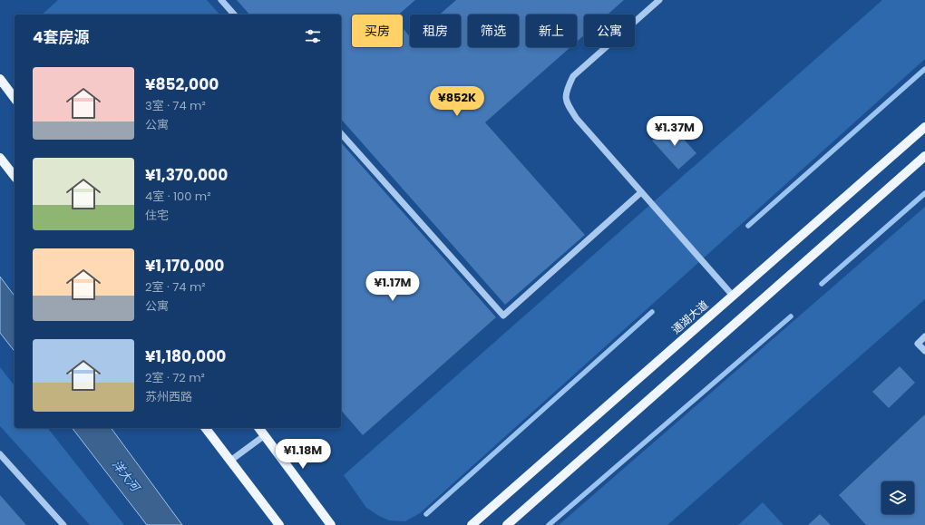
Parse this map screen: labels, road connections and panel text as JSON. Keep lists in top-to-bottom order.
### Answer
{
  "streets": {
    "main road": ["通湖大道"]
  },
  "water": ["洋大河"],
  "page": {
    "chip": [
      "买房",
      "租房",
      "筛选",
      "新上",
      "公寓"
    ],
    "heading": "4套房源",
    "list": [
      {
        "name": "¥852,000",
        "note": "3室 · 74 m² · 公寓"
      },
      {
        "name": "¥1,370,000",
        "note": "4室 · 100 m² · 住宅"
      },
      {
        "name": "¥1,170,000",
        "note": "2室 · 74 m² · 公寓"
      },
      {
        "name": "¥1,180,000",
        "note": "2室 · 72 m² · 苏州西路"
      }
    ],
    "price": [
      "¥852K",
      "¥1.37M",
      "¥1.17M",
      "¥1.18M"
    ]
  }
}
